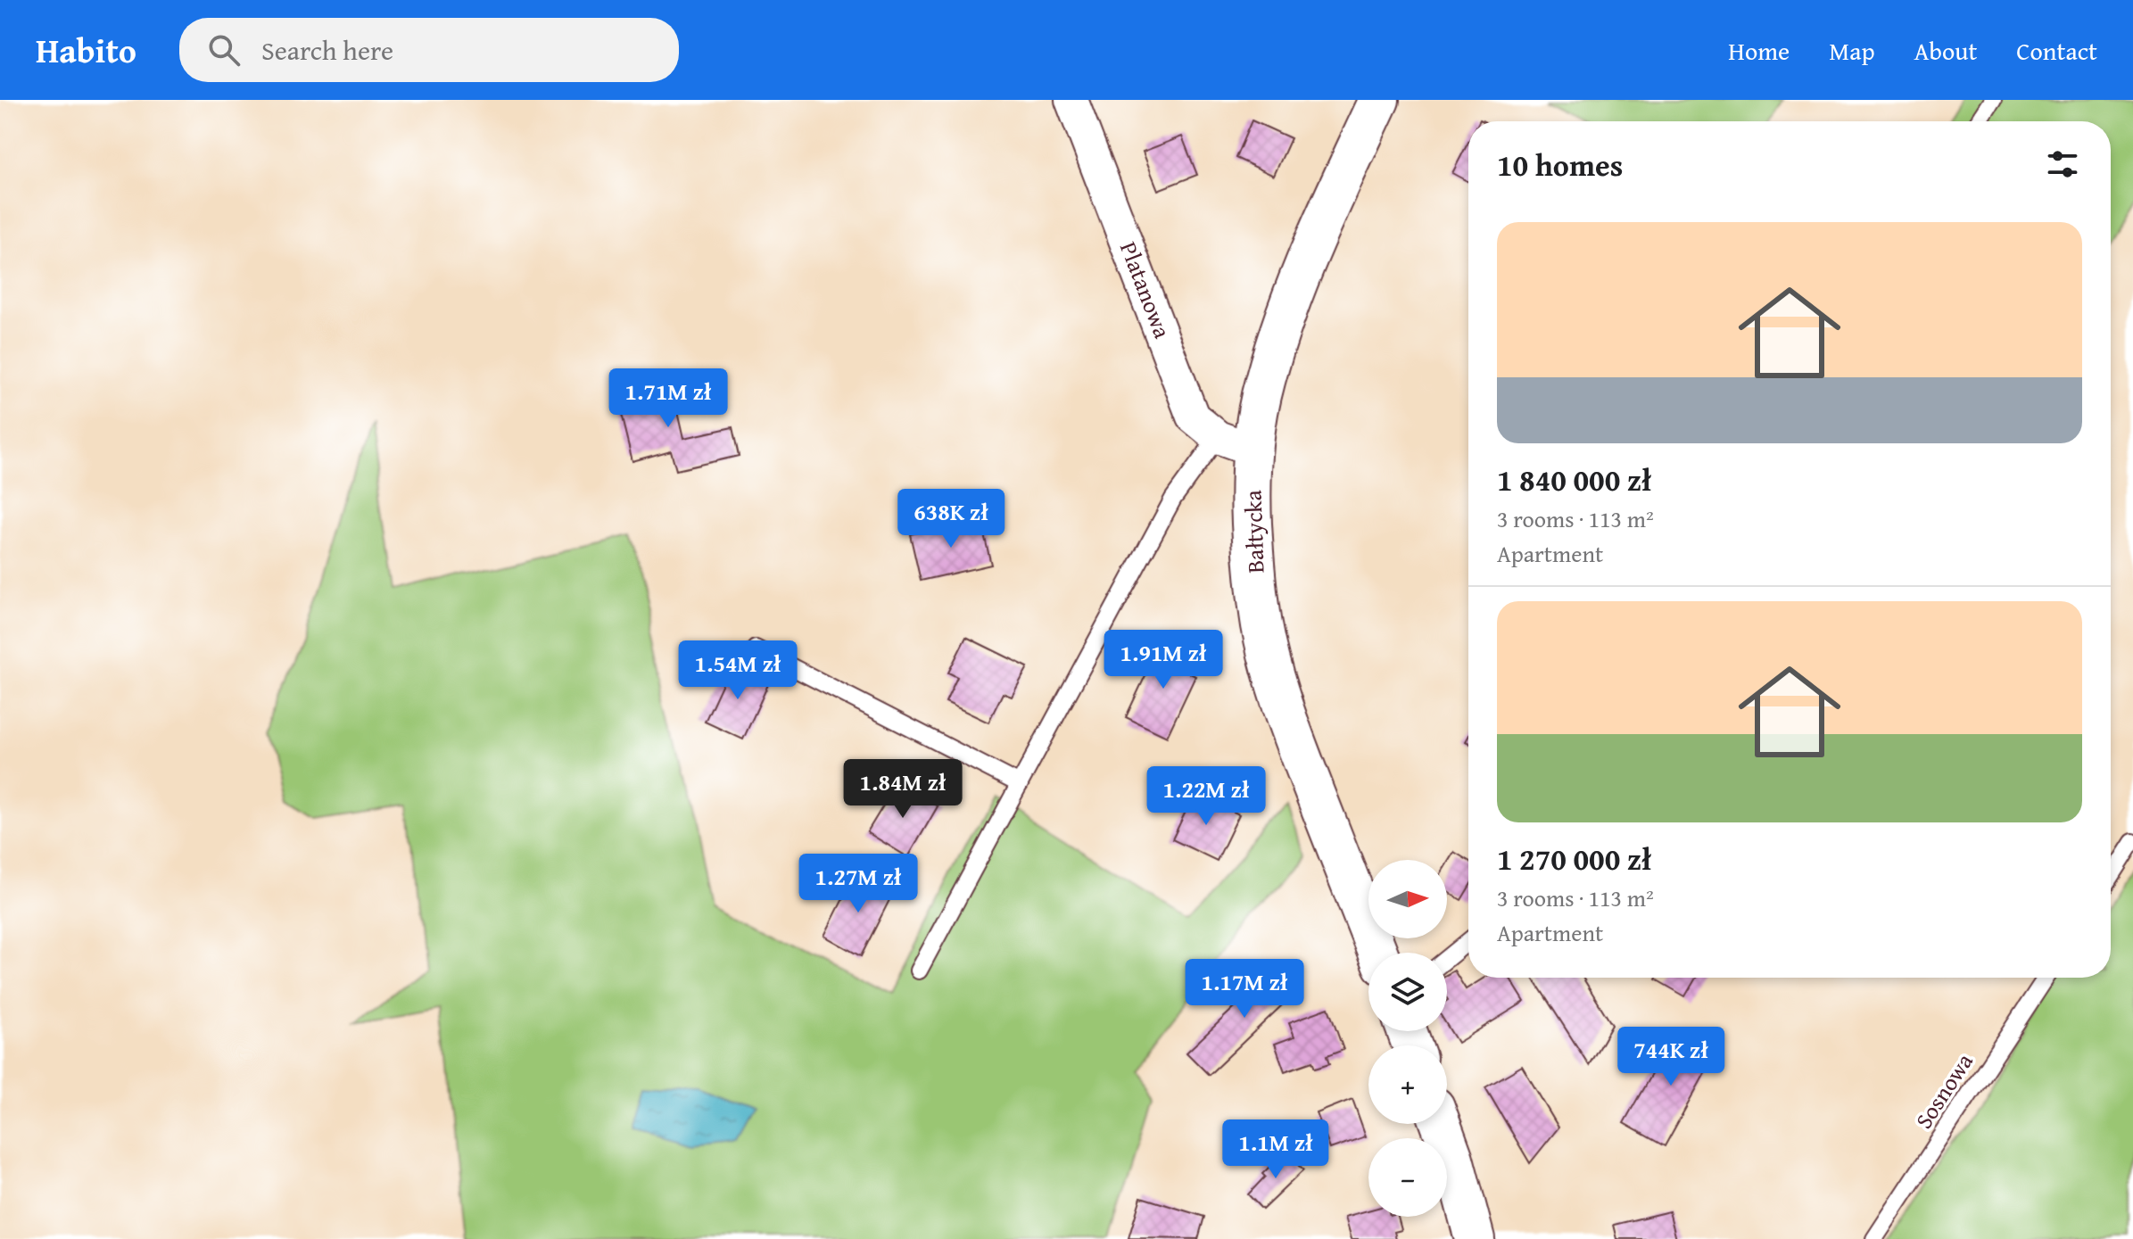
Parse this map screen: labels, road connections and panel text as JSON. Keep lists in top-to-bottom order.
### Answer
{
  "streets": {
    "street": ["Platanowa", "Bałtycka"],
    "lane": ["Sosnowa"]
  },
  "crossings": [
    ["Platanowa", "Bałtycka"]
  ],
  "north": "right",
  "page": {
    "header": "Habito",
    "search": "Search here",
    "nav": [
      "Home",
      "Map",
      "About",
      "Contact"
    ],
    "heading": "10 homes",
    "list": [
      {
        "name": "1 840 000 zł",
        "note": "3 rooms · 113 m² · Apartment"
      },
      {
        "name": "1 270 000 zł",
        "note": "3 rooms · 113 m² · Apartment"
      }
    ],
    "price": [
      "1.71M zł",
      "638K zł",
      "1.91M zł",
      "1.54M zł",
      "1.84M zł",
      "1.22M zł",
      "1.27M zł",
      "1.17M zł",
      "744K zł",
      "1.1M zł"
    ],
    "map_buttons": ["+", "−"]
  }
}
